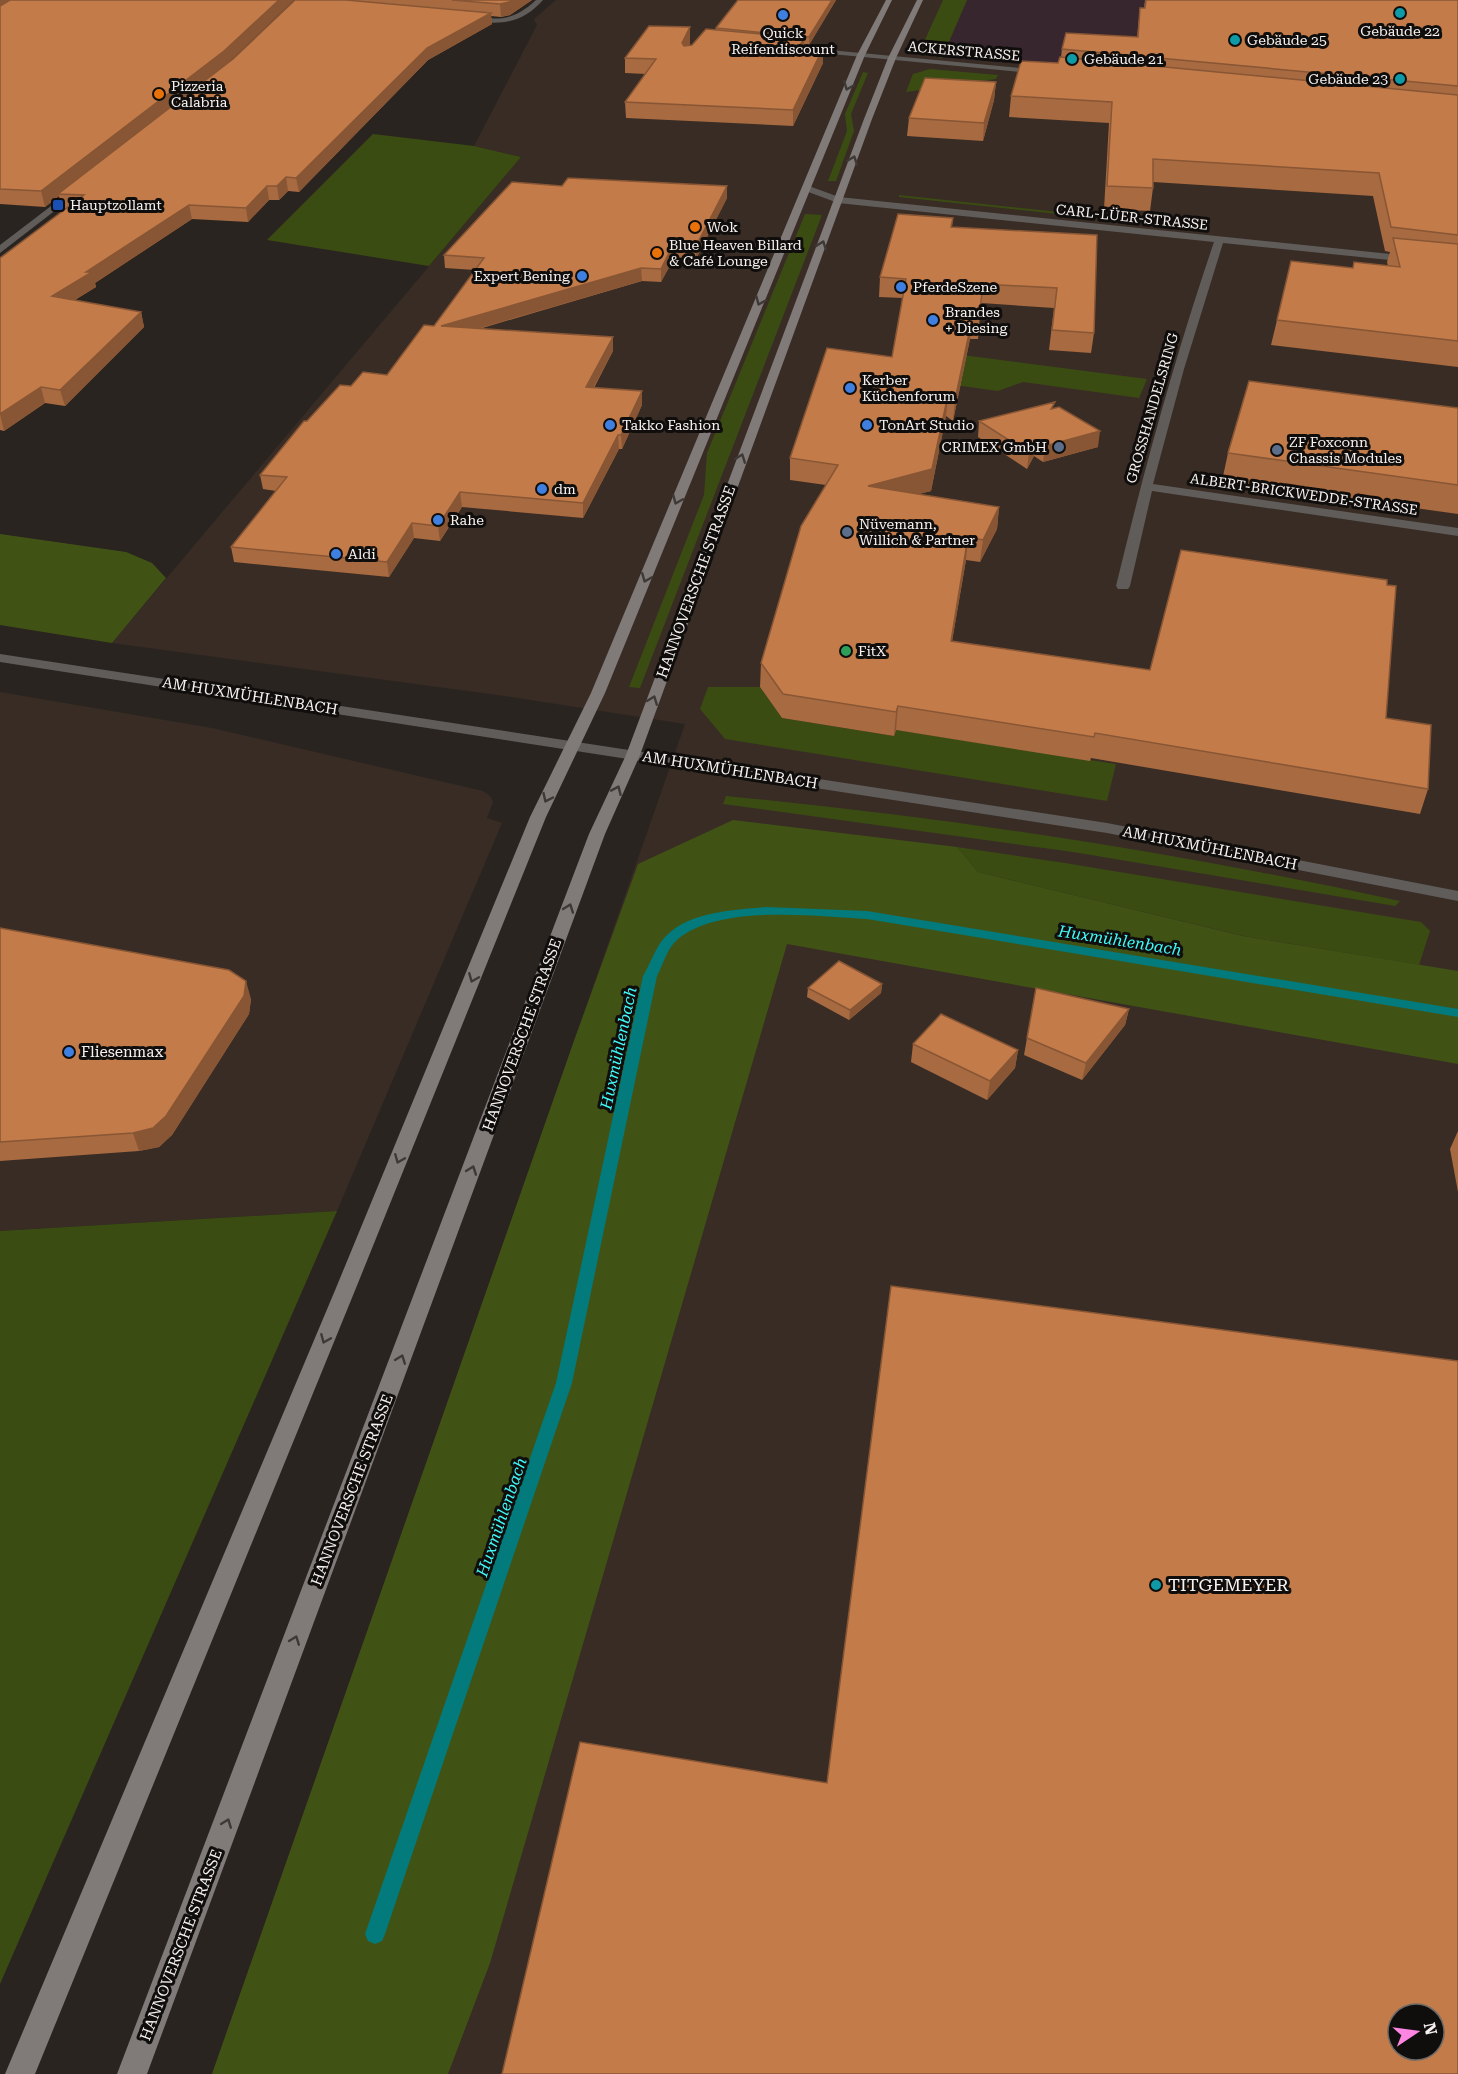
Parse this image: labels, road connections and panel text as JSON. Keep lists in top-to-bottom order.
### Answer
{
  "streets": {
    "main road": ["HANNOVERSCHE STRASSE"],
    "street": [
      "ACKERSTRASSE",
      "CARL-LÜER-STRASSE",
      "GROSSHANDELSRING",
      "ALBERT-BRICKWEDDE-STRASSE",
      "AM HUXMÜHLENBACH"
    ]
  },
  "crossings": [
    ["ACKERSTRASSE", "HANNOVERSCHE STRASSE"],
    ["CARL-LÜER-STRASSE", "GROSSHANDELSRING"],
    ["CARL-LÜER-STRASSE", "HANNOVERSCHE STRASSE"],
    ["GROSSHANDELSRING", "ALBERT-BRICKWEDDE-STRASSE"],
    ["HANNOVERSCHE STRASSE", "AM HUXMÜHLENBACH"]
  ],
  "water": ["Huxmühlenbach"],
  "places": {
    "other": [
      "Gebäude 22",
      "Quick Reifendiscount",
      "Gebäude 25",
      "Gebäude 21",
      "Gebäude 23",
      "Pizzeria Calabria",
      "Wok",
      "Blue Heaven Billard & Café Lounge",
      "Expert Bening",
      "PferdeSzene",
      "Brandes + Diesing",
      "Kerber Küchenforum",
      "Takko Fashion",
      "TonArt Studio",
      "CRIMEX GmbH",
      "ZF Foxconn Chassis Modules",
      "dm",
      "Rahe",
      "Nüvemann, Willich & Partner",
      "Aldi",
      "FitX",
      "Fliesenmax",
      "TITGEMEYER"
    ],
    "transit": ["Hauptzollamt"]
  },
  "north": "right"
}
